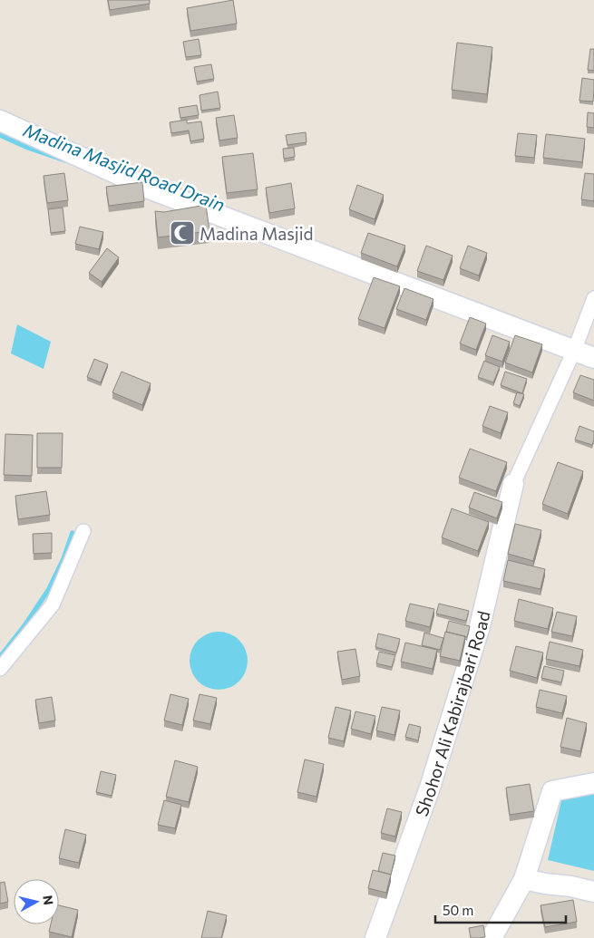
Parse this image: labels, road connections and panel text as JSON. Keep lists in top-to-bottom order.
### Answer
{
  "streets": {
    "street": ["Shohor Ali Kabirajbari Road"]
  },
  "water": ["Madina Masjid Road Drain"],
  "places": {
    "mosque": ["Madina Masjid"]
  },
  "scale_bar": "50 m",
  "north": "right"
}
